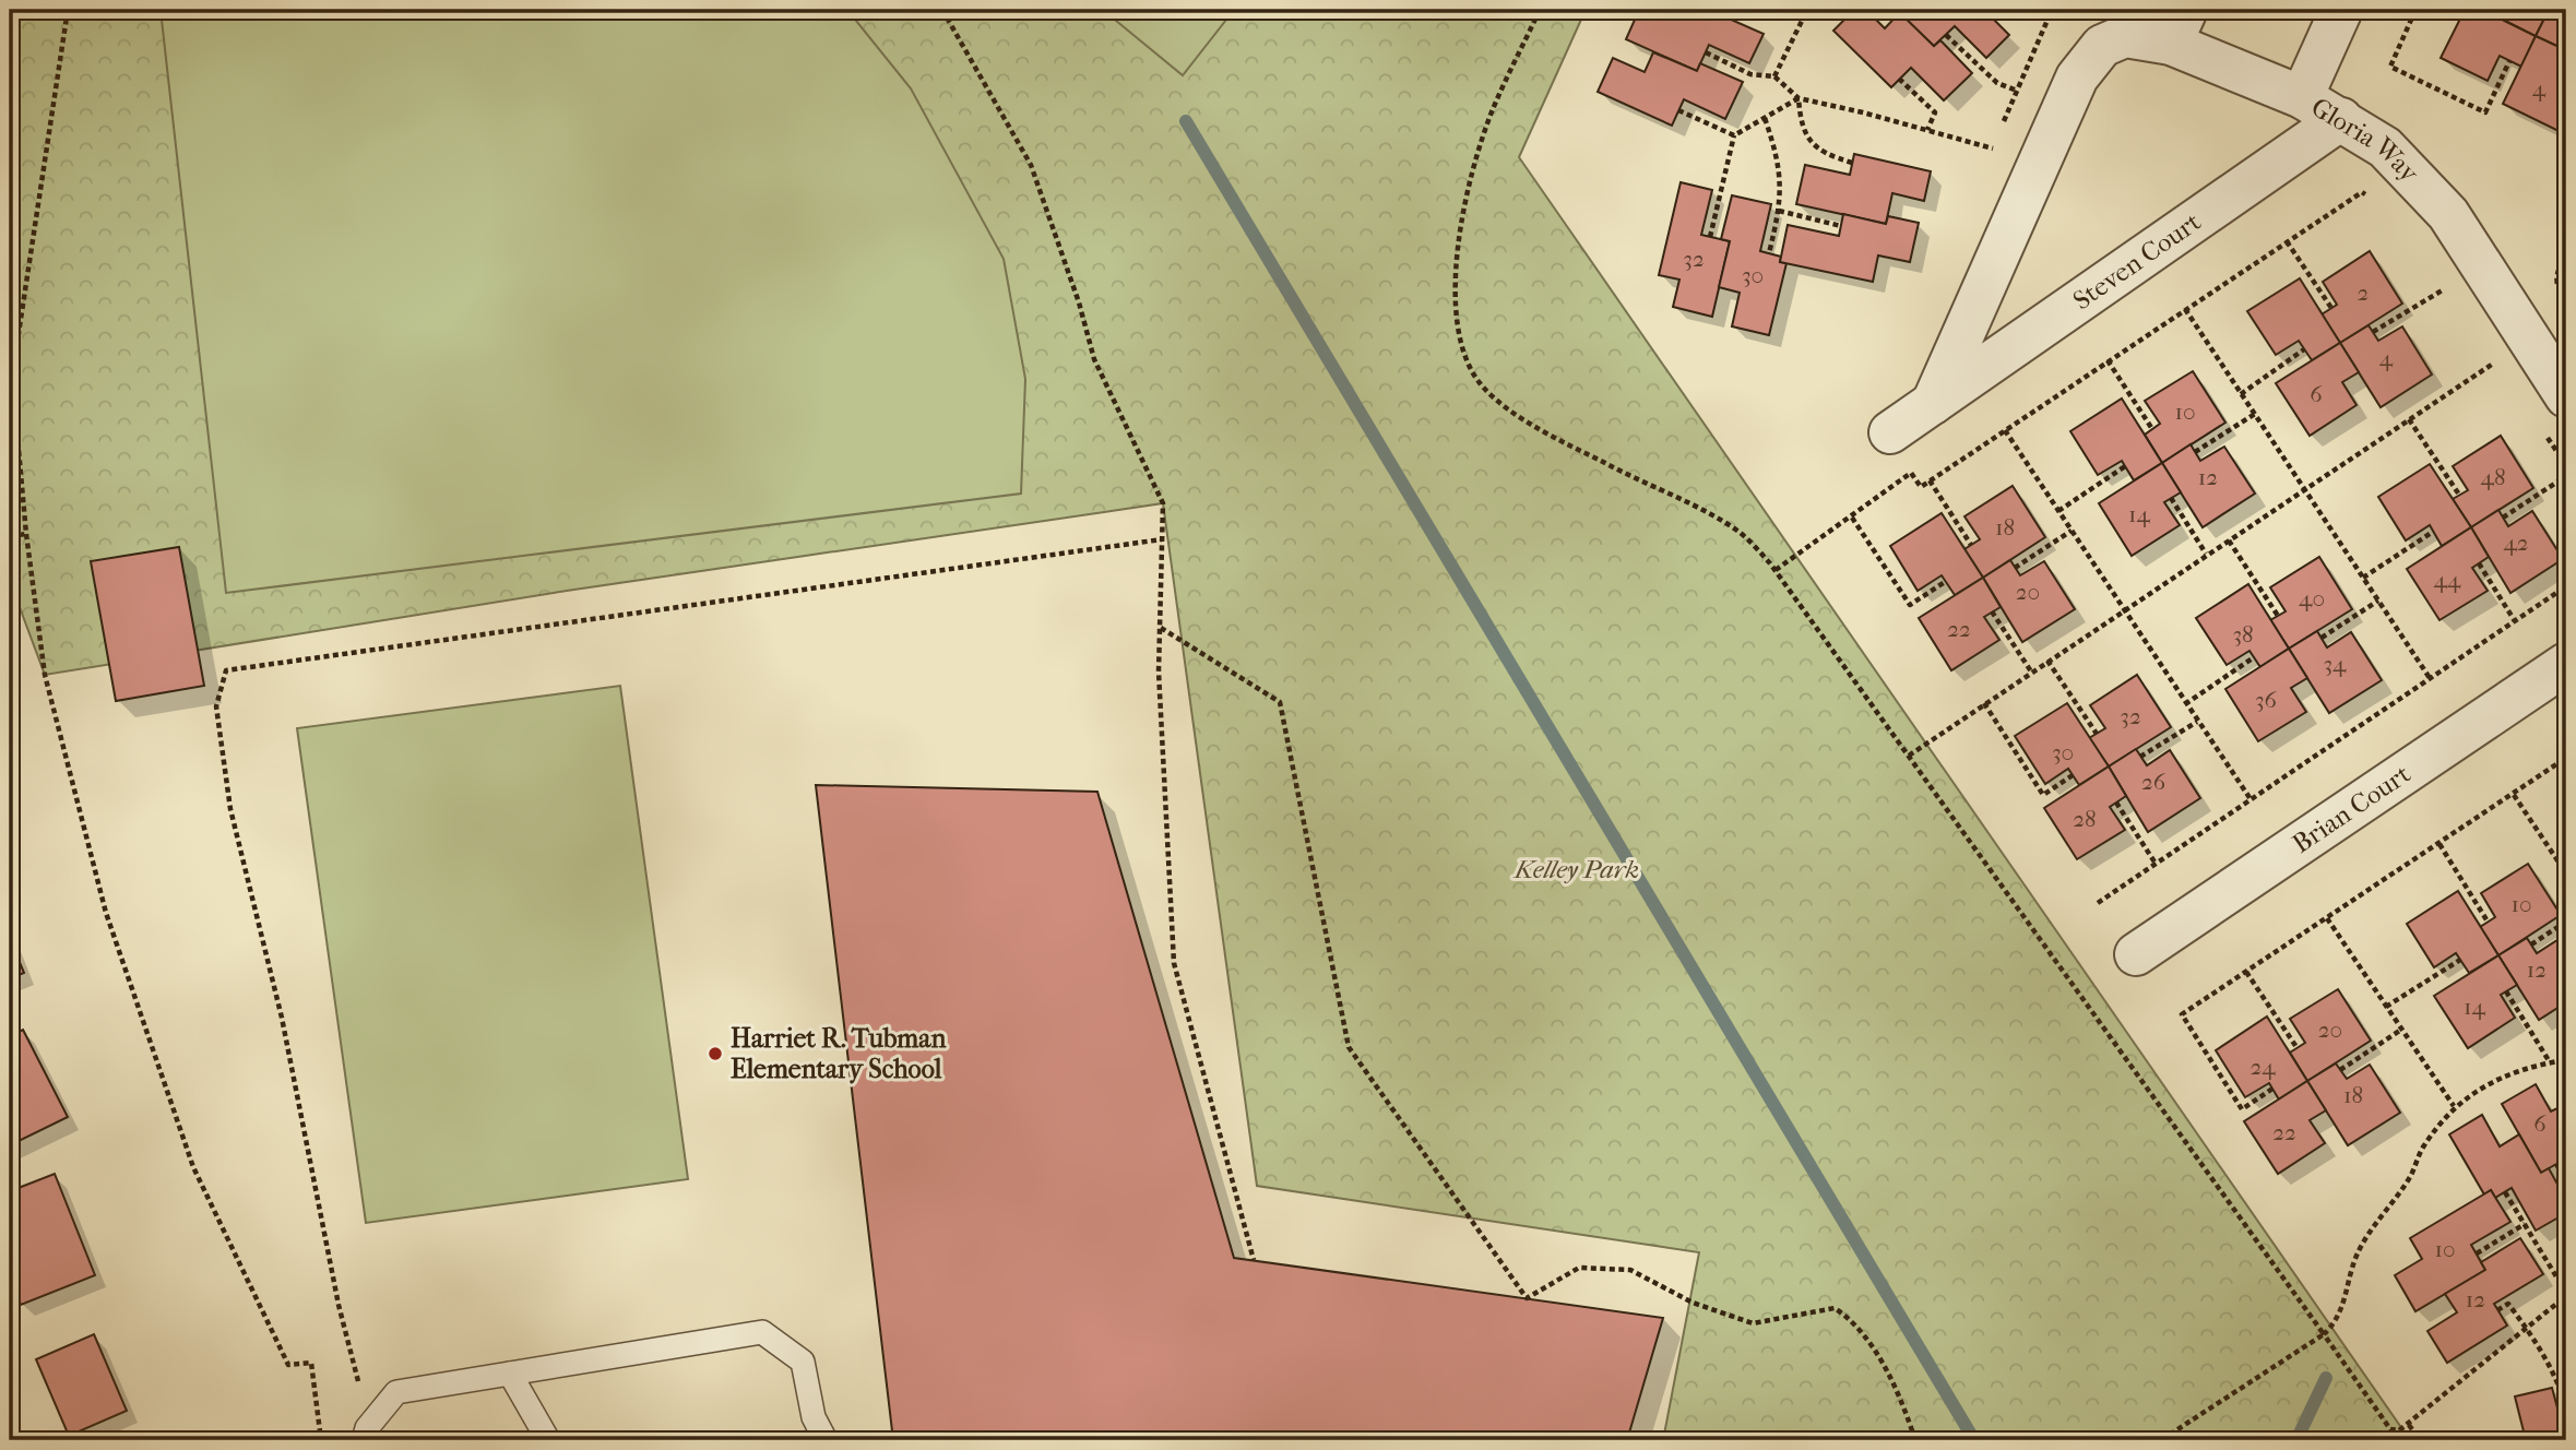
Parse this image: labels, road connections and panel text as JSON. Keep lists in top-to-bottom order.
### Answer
{
  "streets": {
    "street": ["Gloria Way", "Steven Court", "Brian Court"]
  },
  "crossings": [
    ["Gloria Way", "Steven Court"]
  ],
  "parks": ["Kelley Park"],
  "places": ["Harriet R. Tubman Elementary School"],
  "house_numbers": [
    "4",
    "32",
    "30",
    "2",
    "4",
    "6",
    "10",
    "12",
    "48",
    "14",
    "18",
    "42",
    "44",
    "20",
    "40",
    "22",
    "38",
    "34",
    "36",
    "32",
    "30",
    "26",
    "28",
    "10",
    "12",
    "14",
    "20",
    "24",
    "18",
    "6",
    "22",
    "10",
    "12"
  ]
}
